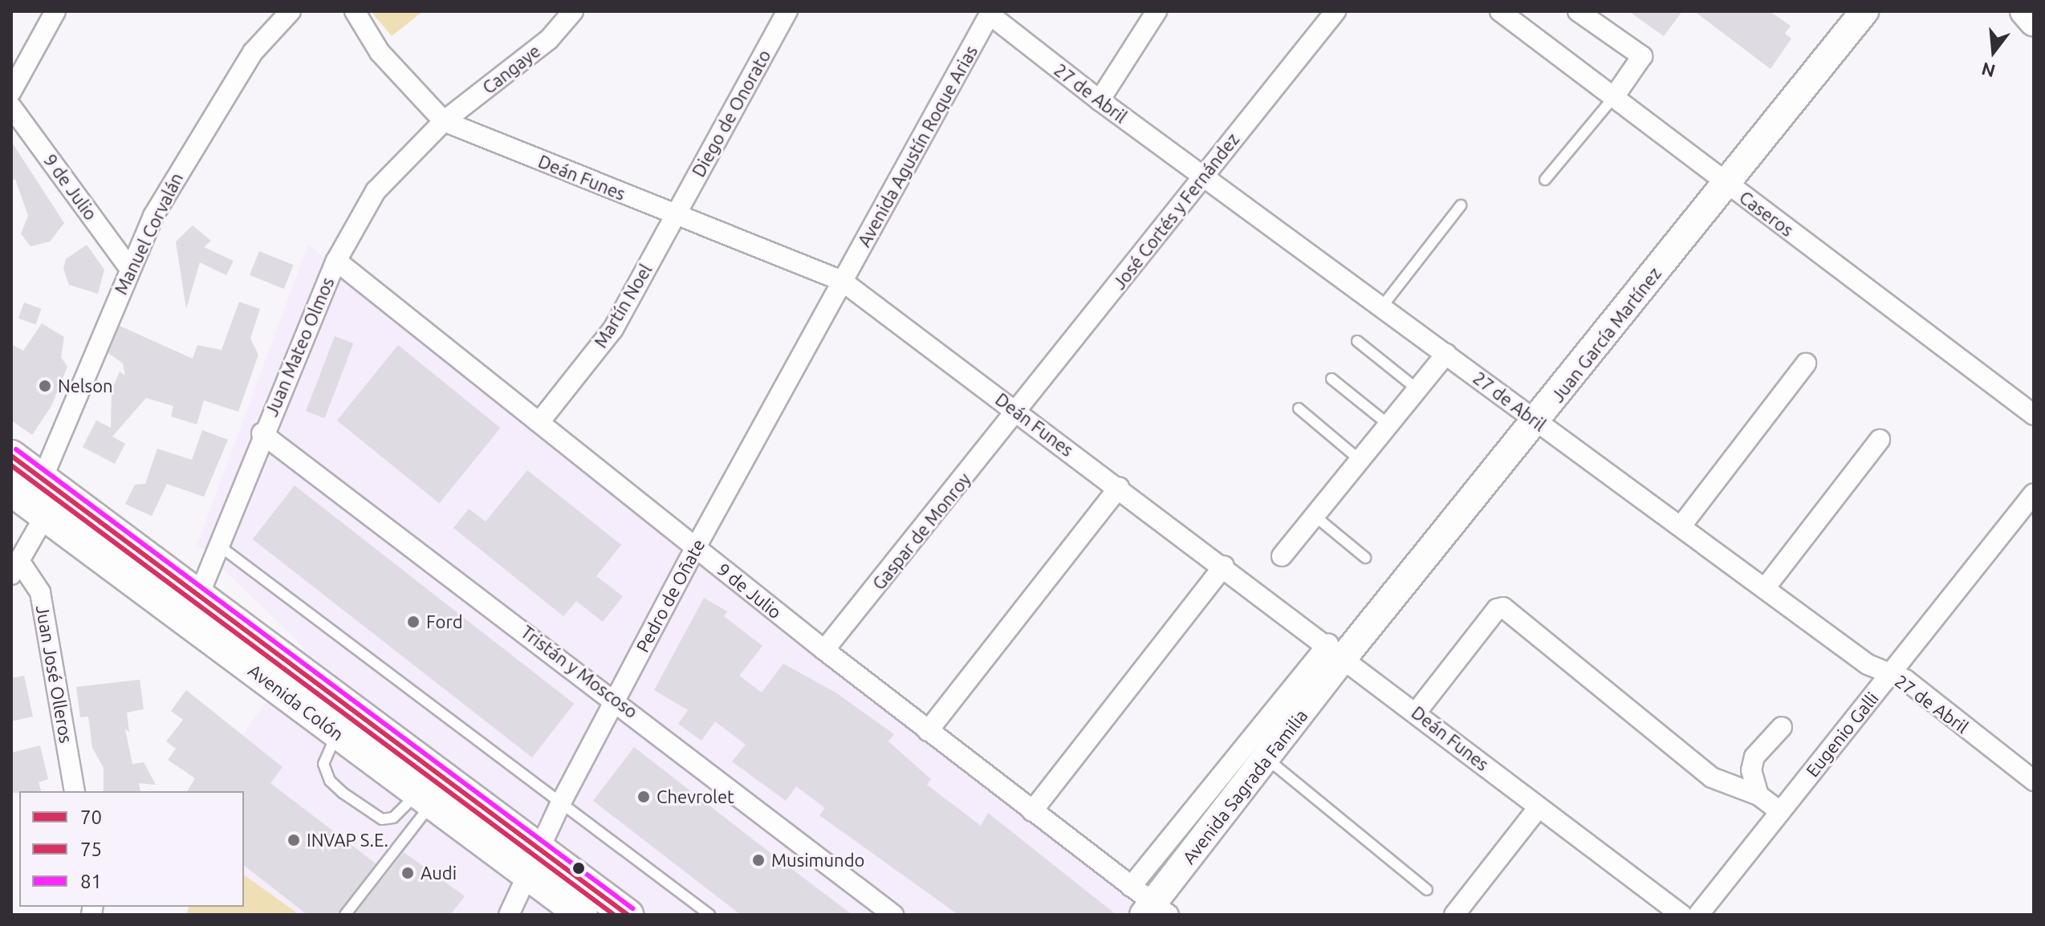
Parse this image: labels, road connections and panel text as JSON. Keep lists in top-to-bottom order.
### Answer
{
  "streets": {
    "main road": ["Juan García Martínez", "Avenida Colón", "Avenida Sagrada Familia"],
    "street": [
      "Cangaye",
      "27 de Abril",
      "Diego de Onorato",
      "Avenida Agustín Roque Arias",
      "Deán Funes",
      "9 de Julio",
      "José Cortés y Fernández",
      "Caseros",
      "Manuel Corvalán",
      "Martín Noel",
      "Juan Mateo Olmos",
      "Gaspar de Monroy",
      "Pedro de Oñate",
      "Tristán y Moscoso",
      "Juan José Olleros",
      "Eugenio Galli"
    ]
  },
  "crossings": [
    ["Cangaye", "Deán Funes"],
    ["Cangaye", "Juan Mateo Olmos"],
    ["27 de Abril", "Avenida Agustín Roque Arias"],
    ["27 de Abril", "José Cortés y Fernández"],
    ["27 de Abril", "Juan García Martínez"],
    ["27 de Abril", "Eugenio Galli"],
    ["Diego de Onorato", "Deán Funes"],
    ["Diego de Onorato", "Martín Noel"],
    ["Avenida Agustín Roque Arias", "Deán Funes"],
    ["Avenida Agustín Roque Arias", "Pedro de Oñate"],
    ["Deán Funes", "José Cortés y Fernández"],
    ["Deán Funes", "Martín Noel"],
    ["Deán Funes", "Juan García Martínez"],
    ["Deán Funes", "Juan Mateo Olmos"],
    ["Deán Funes", "Gaspar de Monroy"],
    ["Deán Funes", "Pedro de Oñate"],
    ["Deán Funes", "Avenida Sagrada Familia"],
    ["9 de Julio", "Manuel Corvalán"],
    ["9 de Julio", "Martín Noel"],
    ["9 de Julio", "Juan Mateo Olmos"],
    ["9 de Julio", "Gaspar de Monroy"],
    ["9 de Julio", "Pedro de Oñate"],
    ["9 de Julio", "Avenida Sagrada Familia"],
    ["José Cortés y Fernández", "Gaspar de Monroy"],
    ["Caseros", "Juan García Martínez"],
    ["Manuel Corvalán", "Avenida Colón"],
    ["Juan García Martínez", "Avenida Sagrada Familia"],
    ["Juan Mateo Olmos", "Tristán y Moscoso"],
    ["Juan Mateo Olmos", "Avenida Colón"],
    ["Pedro de Oñate", "Tristán y Moscoso"],
    ["Pedro de Oñate", "Avenida Colón"]
  ],
  "places": [
    "Nelson",
    "Ford",
    "Chevrolet",
    "INVAP S.E.",
    "Musimundo",
    "Audi"
  ],
  "lines": ["transit line 81", "transit line 70", "transit line 75"],
  "legend": ["70", "75", "81"],
  "north": "bottom"
}
